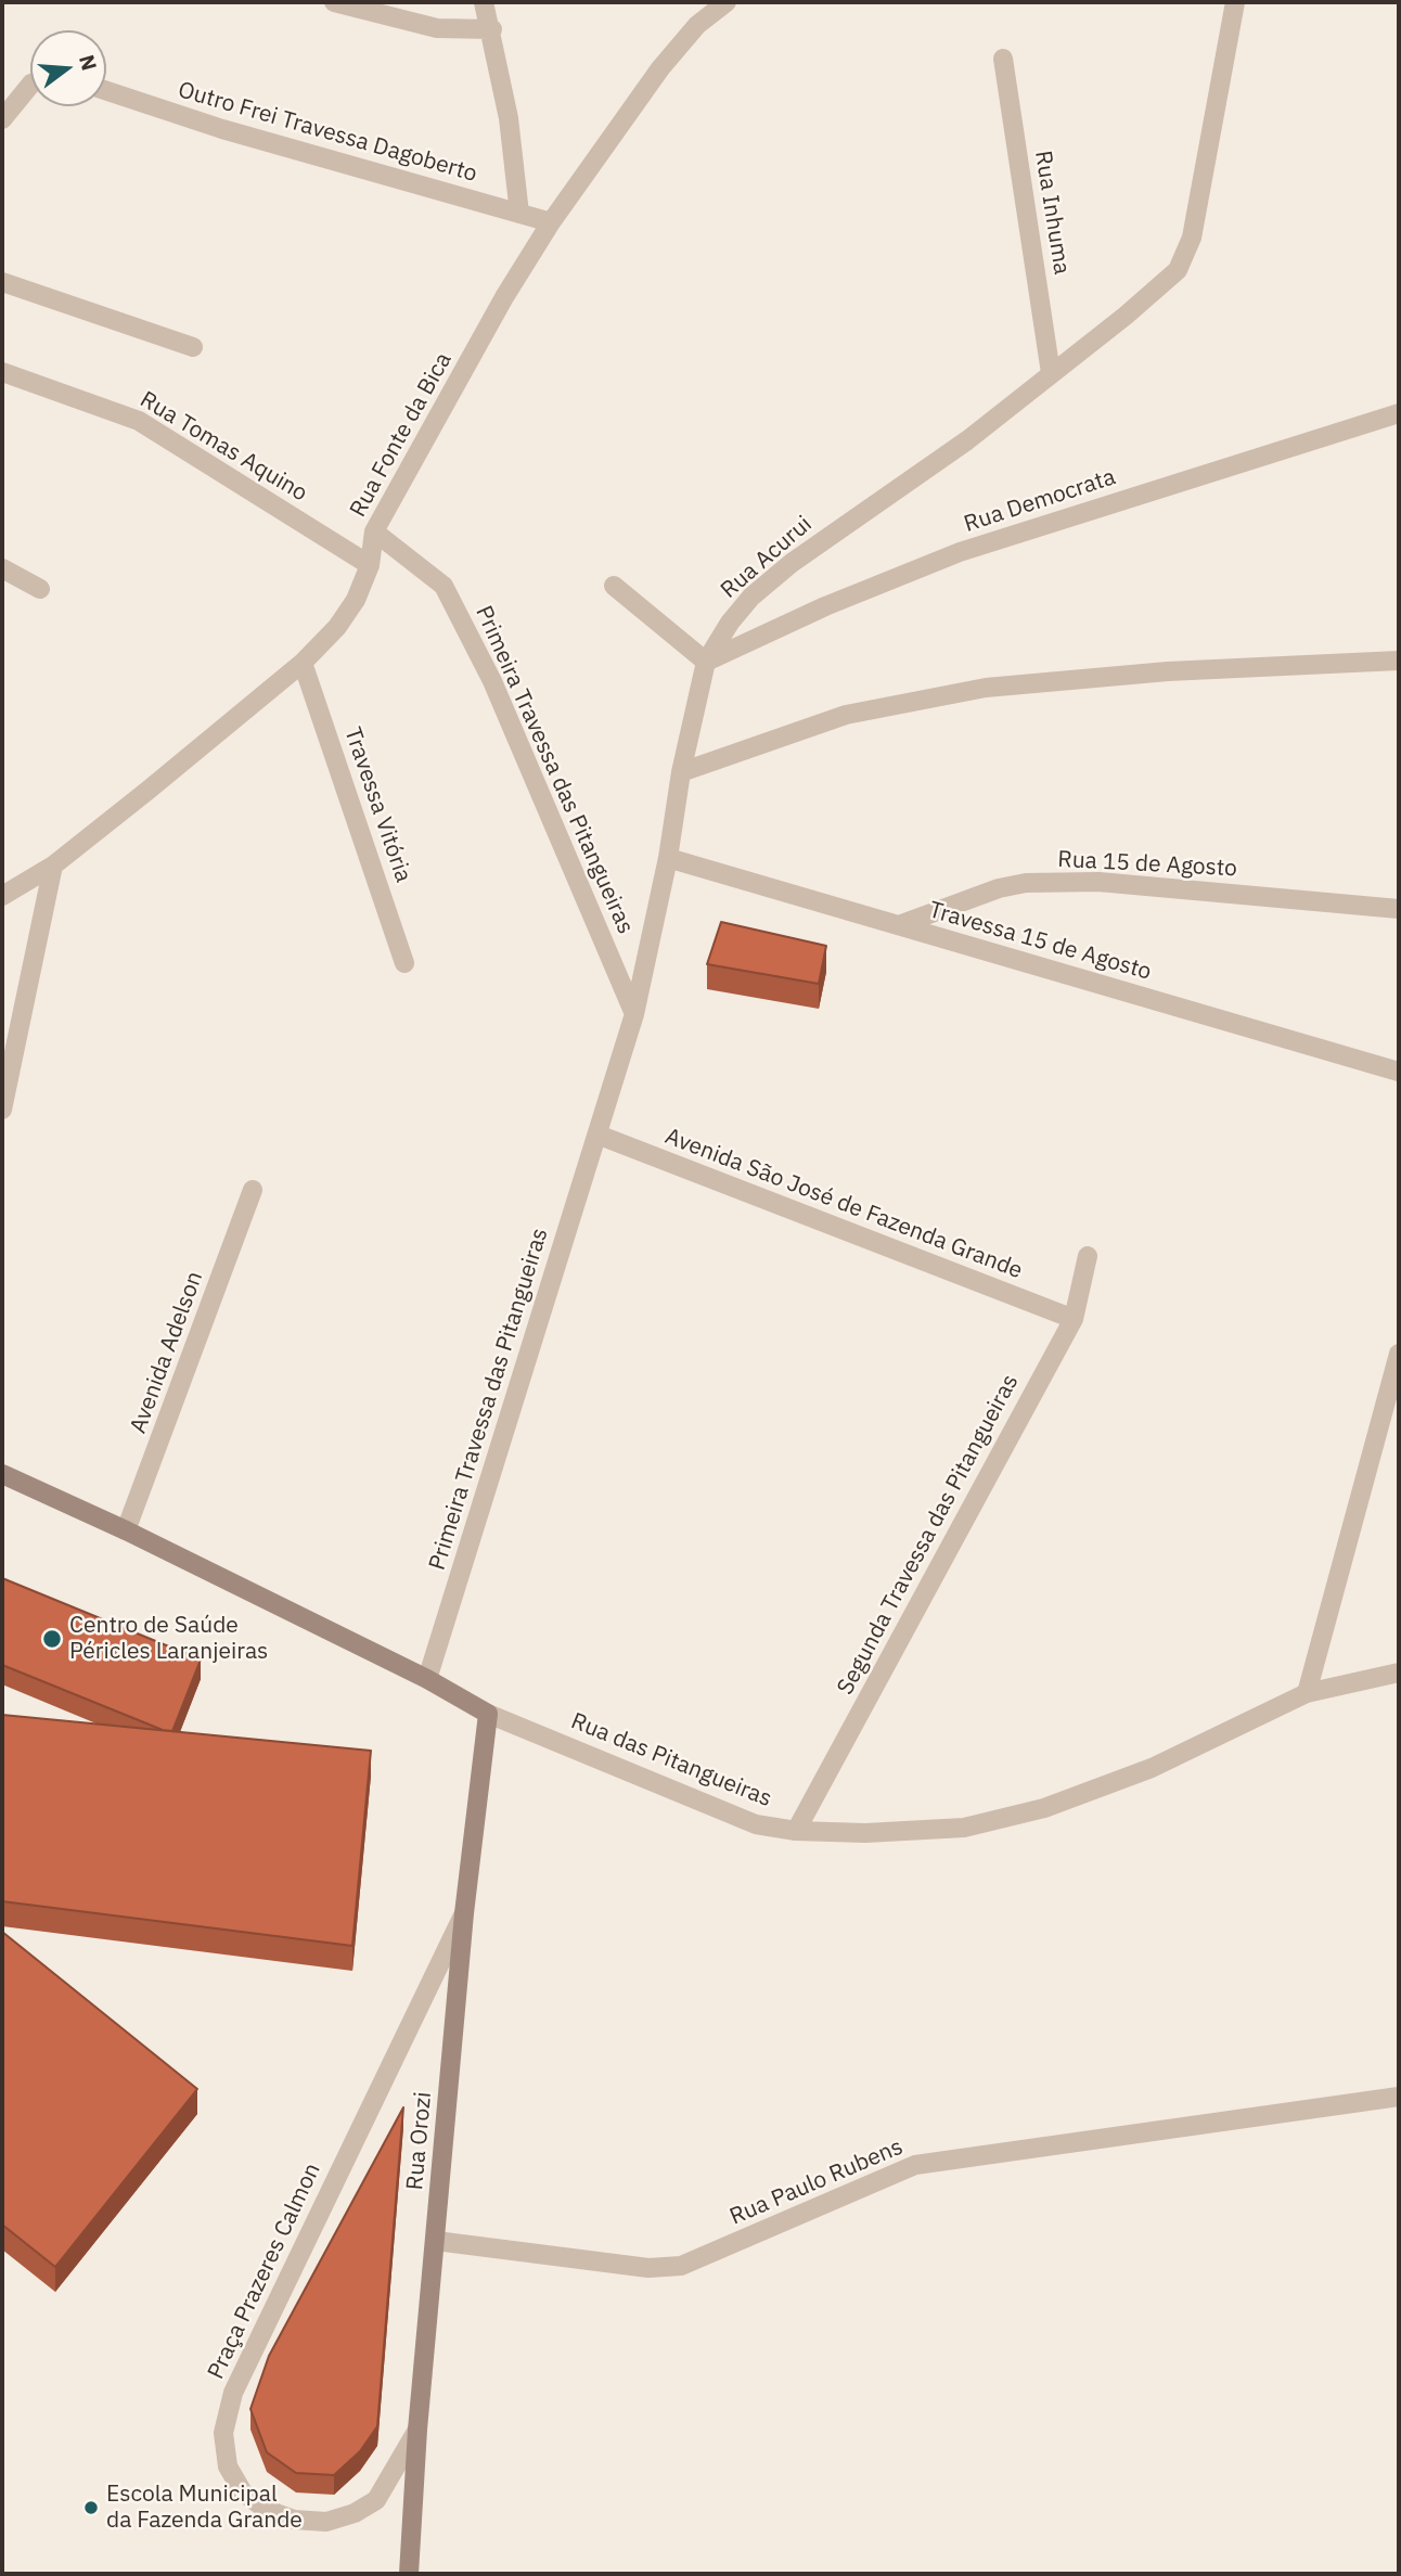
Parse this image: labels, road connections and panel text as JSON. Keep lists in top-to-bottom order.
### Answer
{
  "streets": {
    "street": [
      "Outro Frei Travessa Dagoberto",
      "Rua Inhuma",
      "Rua Fonte da Bica",
      "Rua Tomas Aquino",
      "Rua Democrata",
      "Rua Acurui",
      "Primeira Travessa das Pitangueiras",
      "Travessa Vitória",
      "Rua 15 de Agosto",
      "Travessa 15 de Agosto",
      "Avenida São José de Fazenda Grande",
      "Avenida Adelson",
      "Segunda Travessa das Pitangueiras",
      "Rua das Pitangueiras",
      "Rua Orozi",
      "Rua Paulo Rubens",
      "Praça Prazeres Calmon"
    ]
  },
  "crossings": [
    ["Outro Frei Travessa Dagoberto", "Rua Fonte da Bica"],
    ["Rua Inhuma", "Rua Acurui"],
    ["Rua Fonte da Bica", "Rua Tomas Aquino"],
    ["Rua Fonte da Bica", "Primeira Travessa das Pitangueiras"],
    ["Rua Fonte da Bica", "Travessa Vitória"],
    ["Rua Democrata", "Rua Acurui"],
    ["Rua Acurui", "Primeira Travessa das Pitangueiras"],
    ["Rua Acurui", "Travessa 15 de Agosto"],
    ["Rua Acurui", "Avenida São José de Fazenda Grande"],
    ["Primeira Travessa das Pitangueiras", "Avenida São José de Fazenda Grande"],
    ["Primeira Travessa das Pitangueiras", "Rua das Pitangueiras"],
    ["Rua 15 de Agosto", "Travessa 15 de Agosto"],
    ["Avenida São José de Fazenda Grande", "Segunda Travessa das Pitangueiras"],
    ["Avenida Adelson", "Rua das Pitangueiras"],
    ["Segunda Travessa das Pitangueiras", "Rua das Pitangueiras"],
    ["Rua das Pitangueiras", "Rua Orozi"],
    ["Rua Orozi", "Rua Paulo Rubens"],
    ["Rua Orozi", "Praça Prazeres Calmon"]
  ],
  "places": ["Centro de Saúde Péricles Laranjeiras", "Escola Municipal da Fazenda Grande"],
  "north": "right"
}
